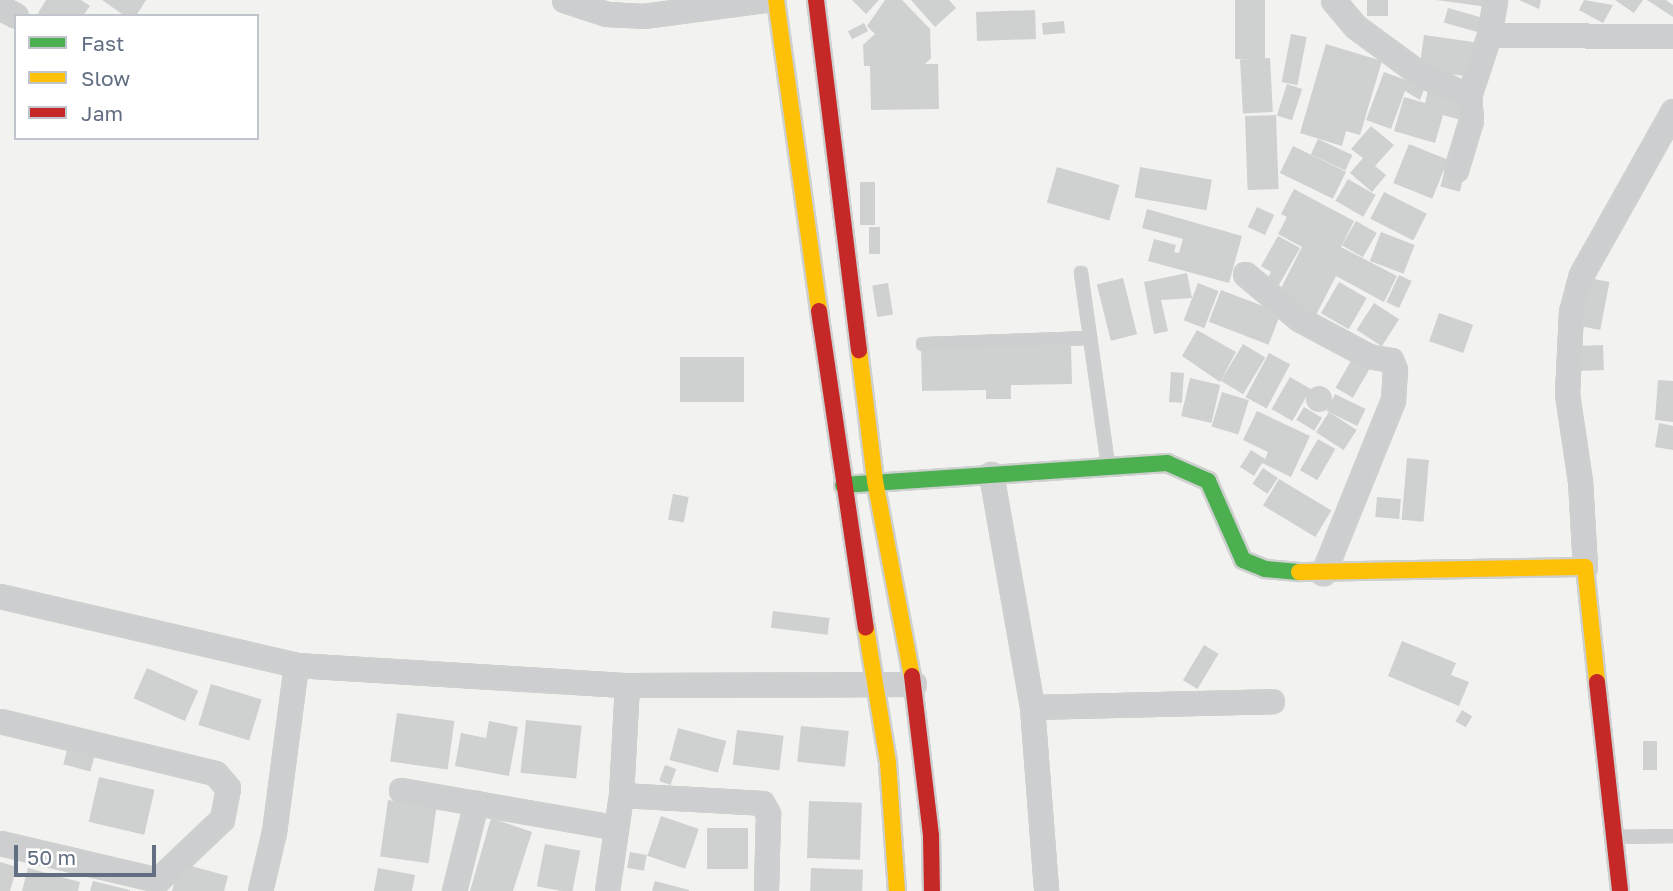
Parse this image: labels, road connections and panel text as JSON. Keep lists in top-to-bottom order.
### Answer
{
  "legend": ["Fast", "Slow", "Jam"],
  "scale_bar": "50 m"
}
